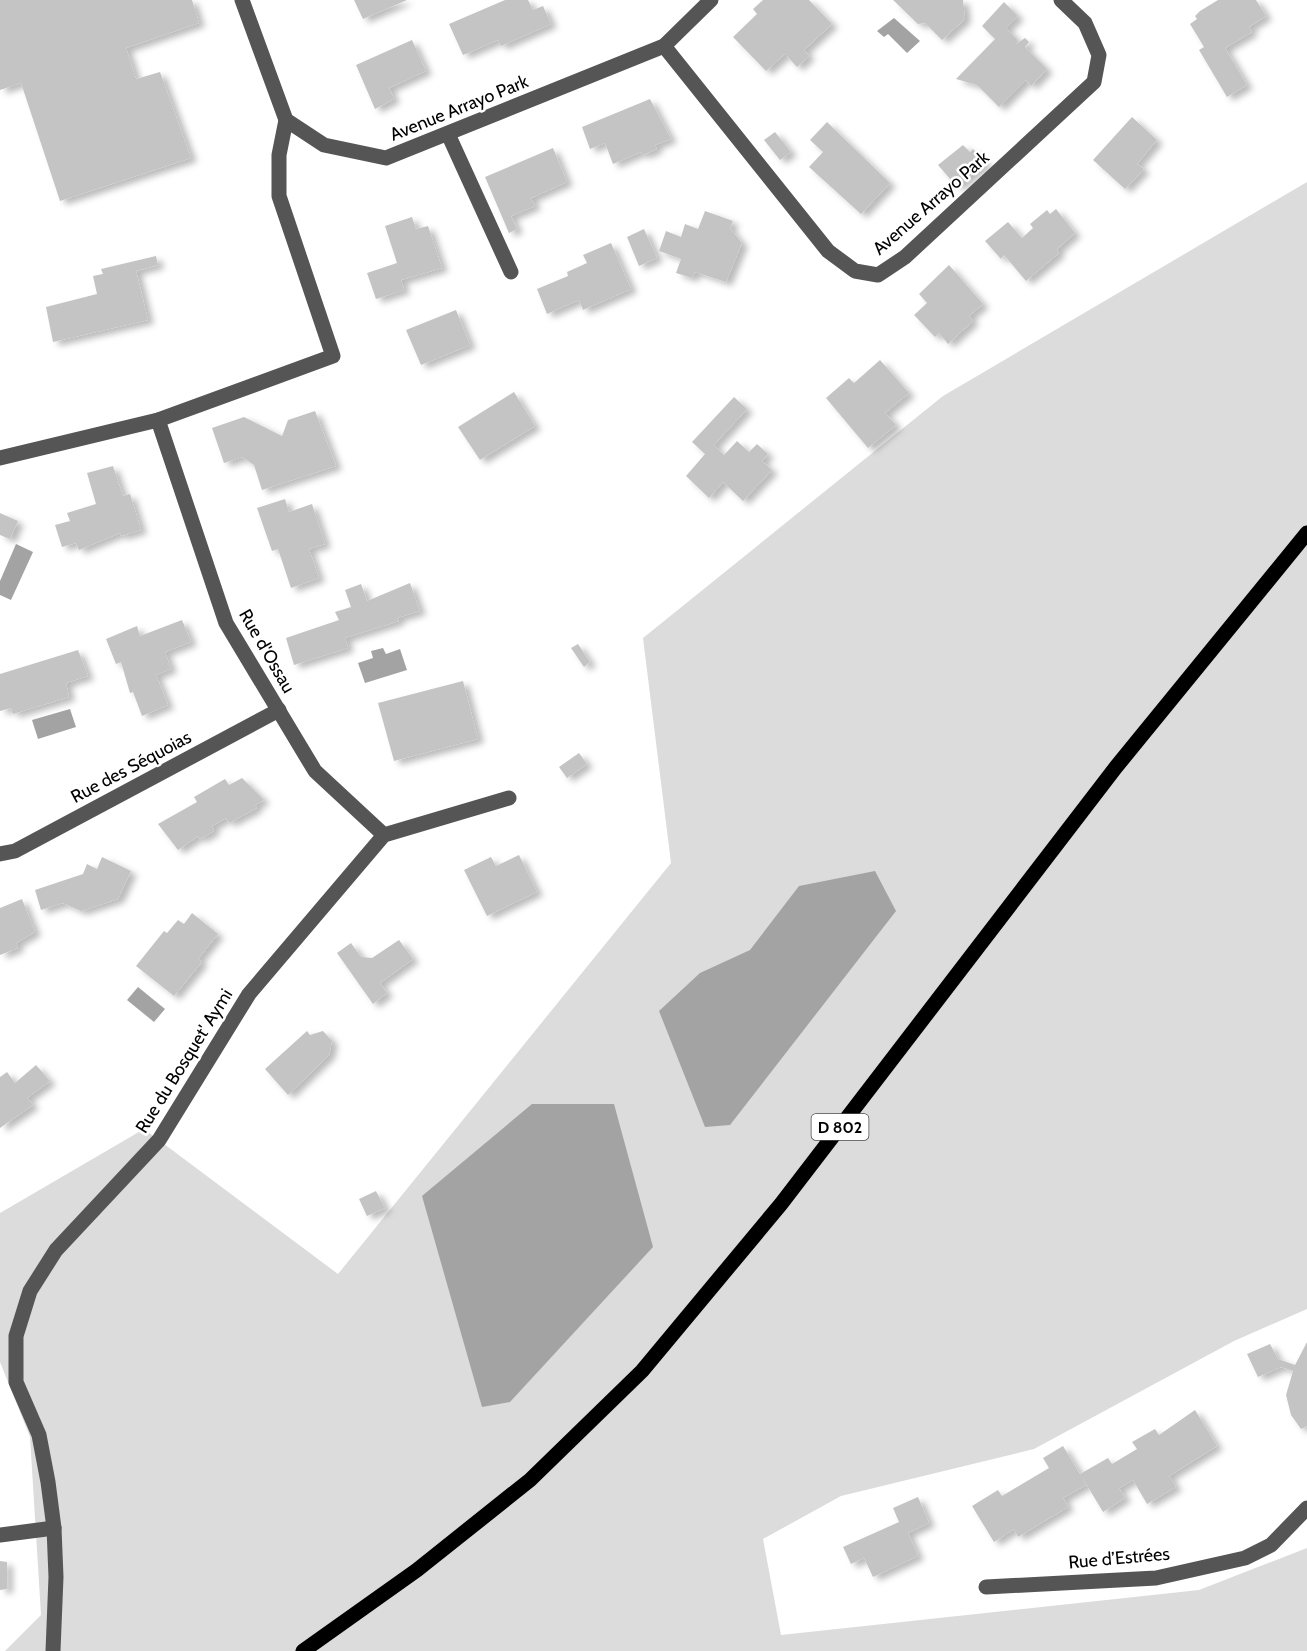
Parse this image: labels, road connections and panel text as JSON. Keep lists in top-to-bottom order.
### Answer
{
  "streets": {
    "main road": ["D 802"],
    "street": [
      "Avenue Arrayo Park",
      "Rue d'Ossau",
      "Rue des Séquoias",
      "Rue du Bosquet' Aymi",
      "Rue d’Estrées"
    ]
  },
  "crossings": [
    ["Rue d'Ossau", "Rue des Séquoias"],
    ["Rue d'Ossau", "Rue du Bosquet' Aymi"]
  ]
}
